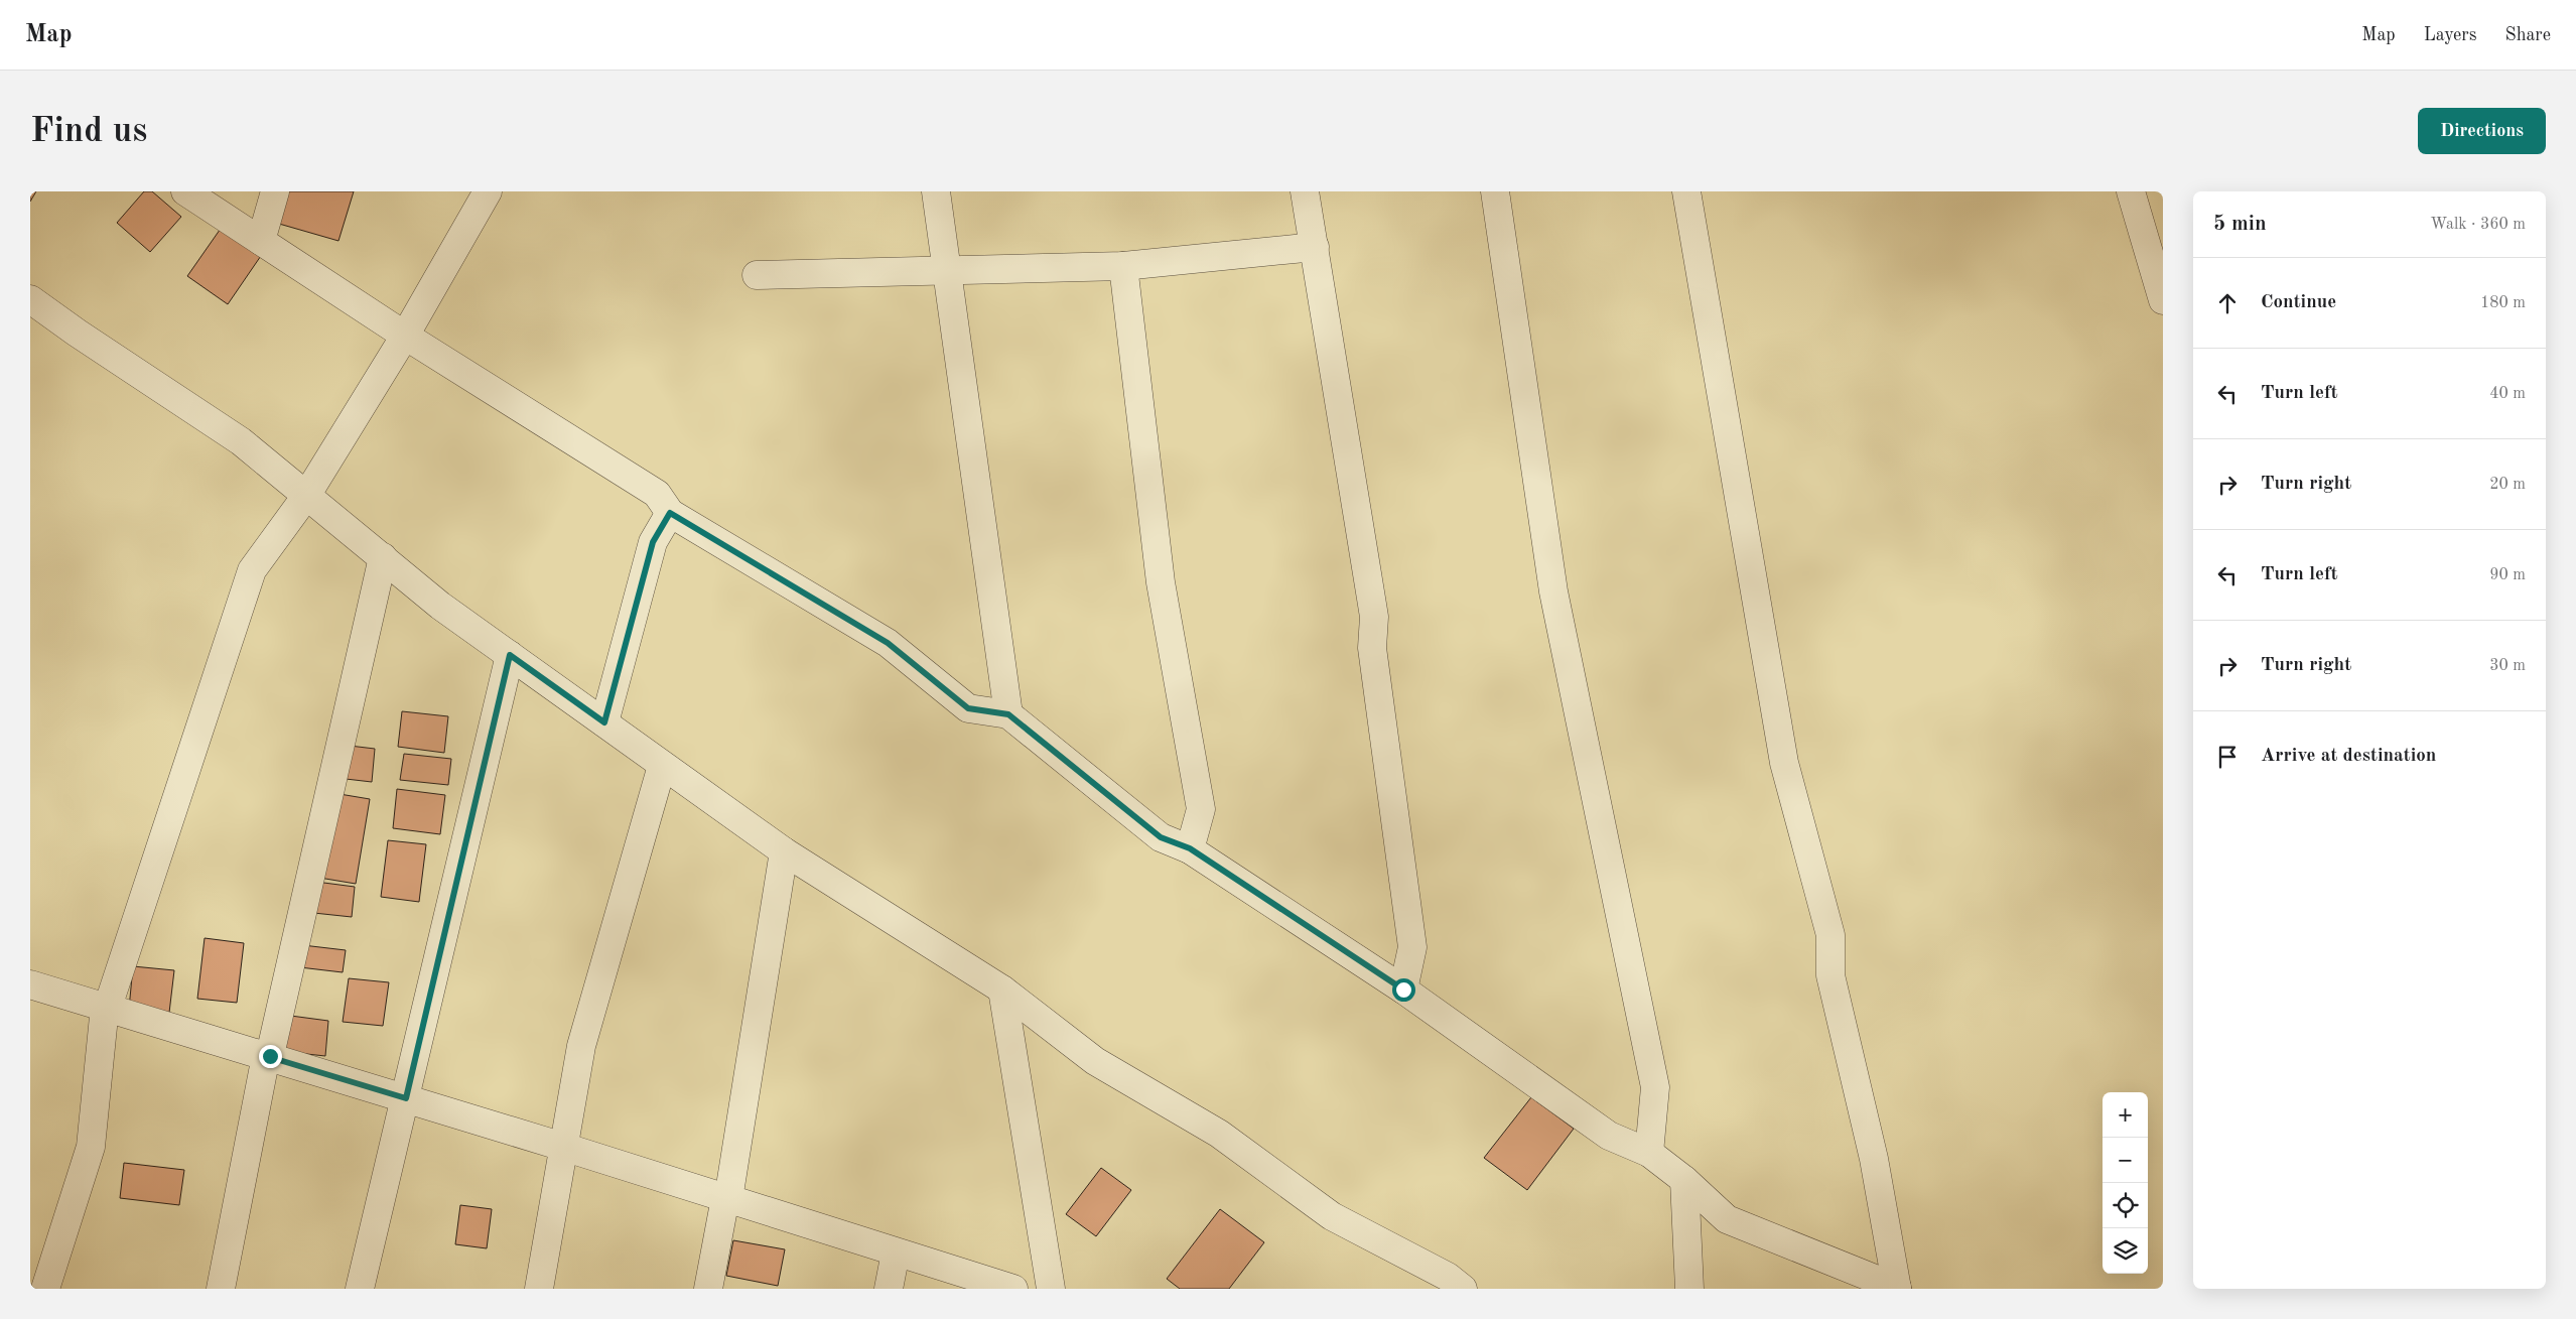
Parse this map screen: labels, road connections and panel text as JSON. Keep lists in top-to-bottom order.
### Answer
{
  "page": {
    "header": "Map",
    "nav": ["Map", "Layers", "Share"],
    "buttons": "Directions",
    "title": "Find us",
    "heading": ["5 min", "Walk · 360 m"],
    "list": [
      ["Continue", "180 m"],
      ["Turn left", "40 m"],
      ["Turn right", "20 m"],
      ["Turn left", "90 m"],
      ["Turn right", "30 m"],
      "Arrive at destination"
    ],
    "map_buttons": ["+", "−"]
  }
}
